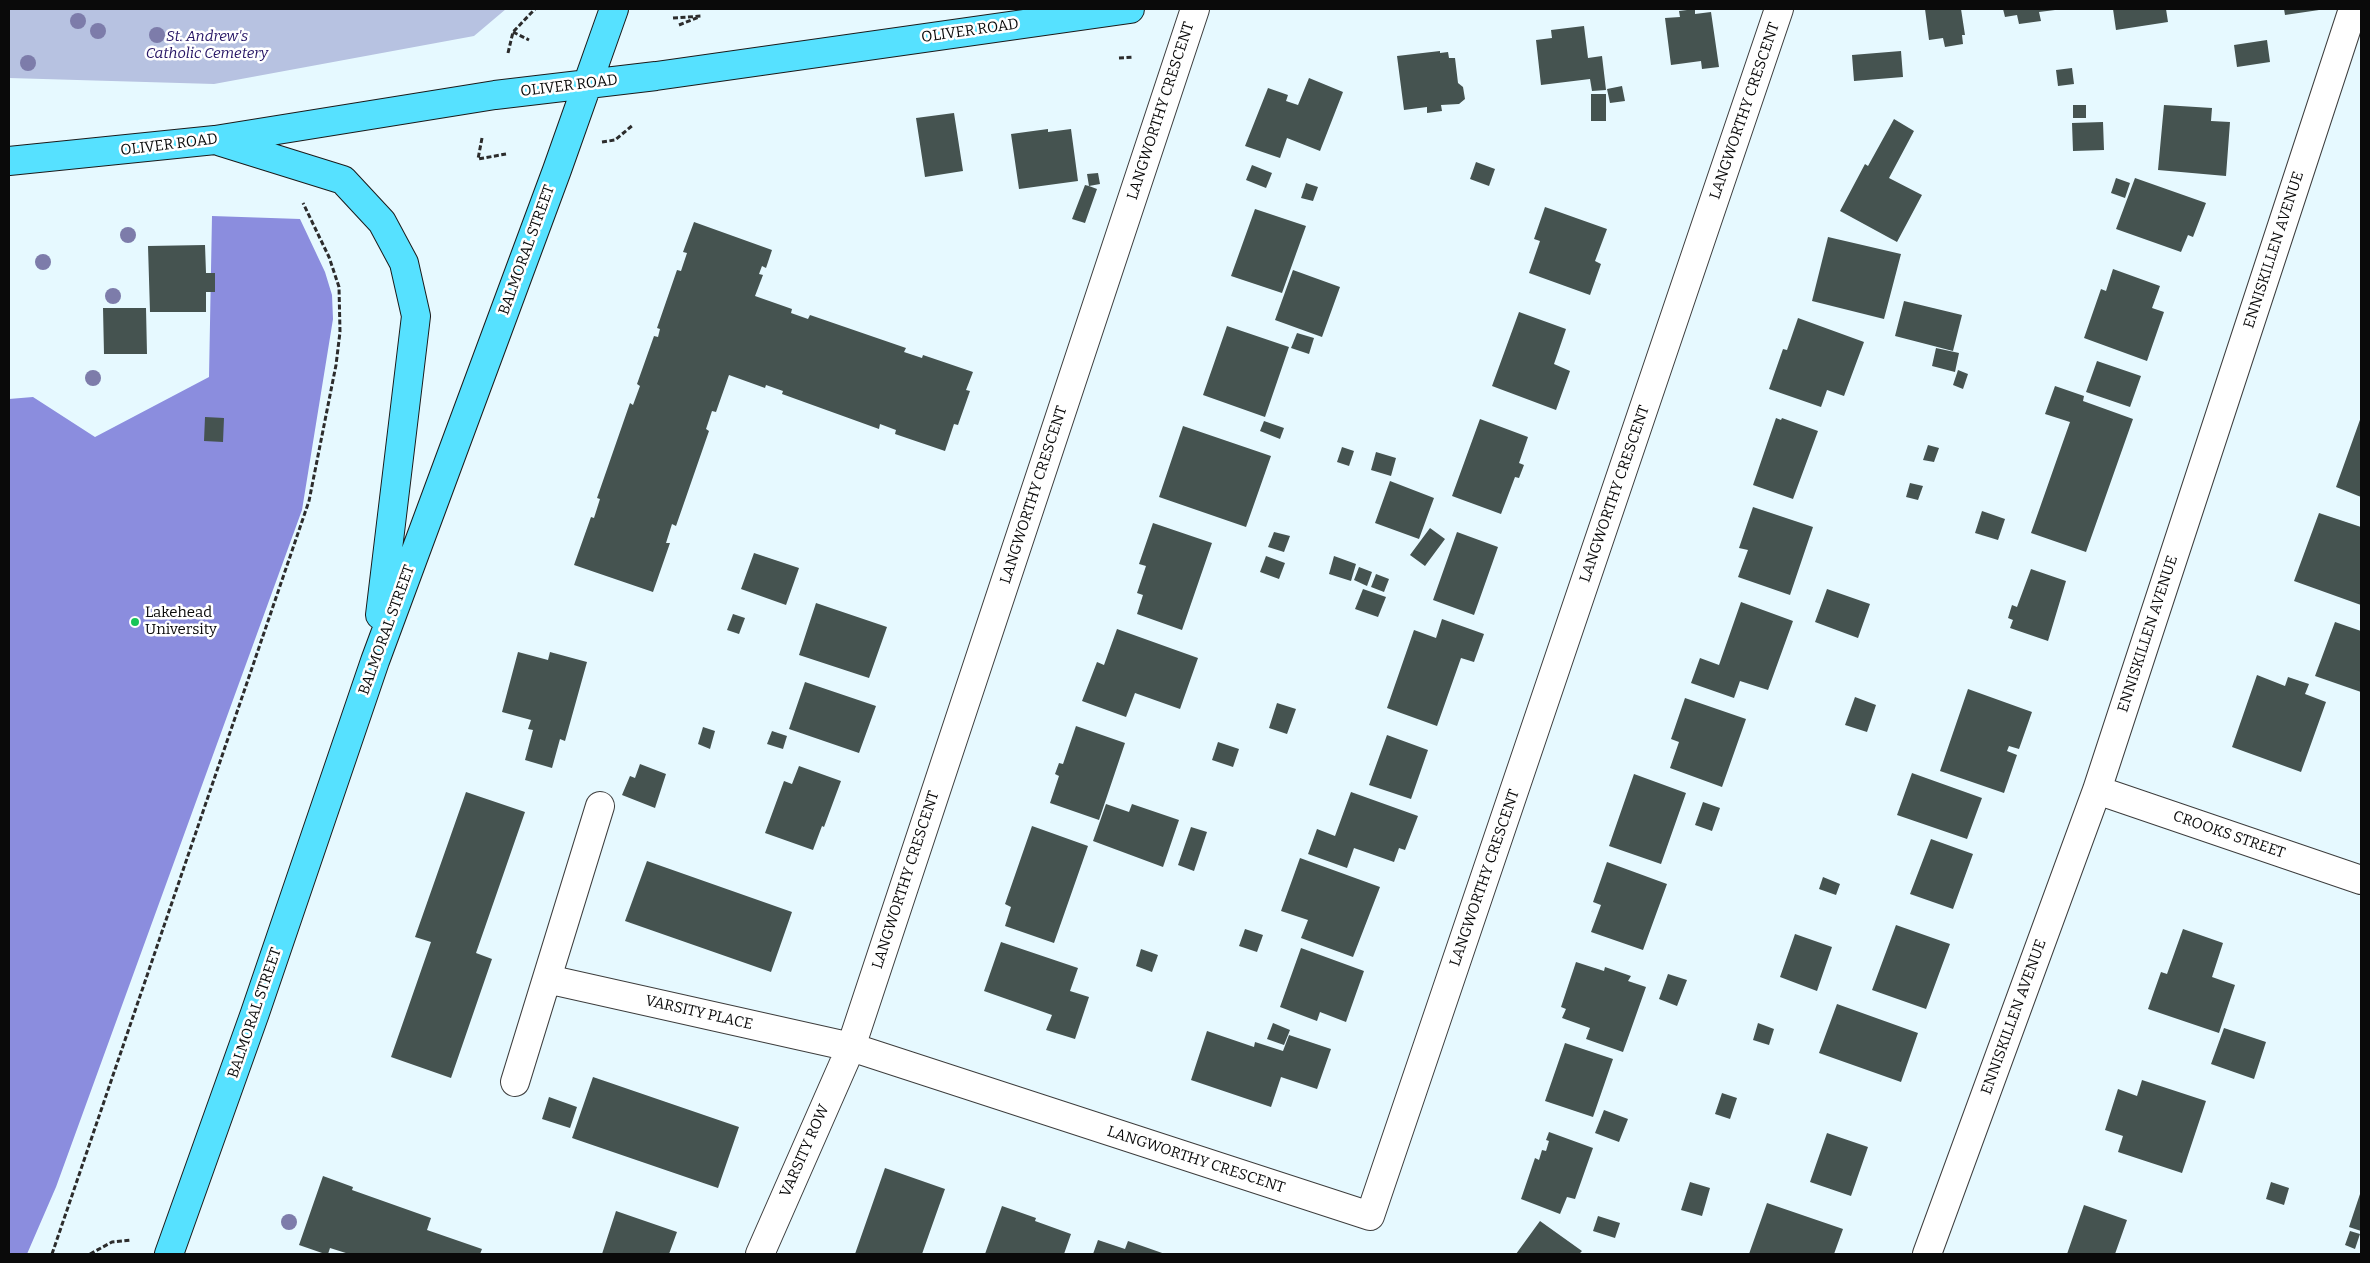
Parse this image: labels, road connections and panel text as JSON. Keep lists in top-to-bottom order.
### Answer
{
  "streets": {
    "main road": ["OLIVER ROAD", "BALMORAL STREET"],
    "street": [
      "LANGWORTHY CRESCENT",
      "ENNISKILLEN AVENUE",
      "CROOKS STREET",
      "VARSITY PLACE",
      "VARSITY ROW"
    ]
  },
  "crossings": [
    ["OLIVER ROAD", "BALMORAL STREET"],
    ["LANGWORTHY CRESCENT", "VARSITY PLACE"],
    ["LANGWORTHY CRESCENT", "VARSITY ROW"],
    ["ENNISKILLEN AVENUE", "CROOKS STREET"],
    ["VARSITY PLACE", "VARSITY ROW"]
  ],
  "parks": ["St. Andrew's Catholic Cemetery"],
  "places": ["Lakehead University"]
}
